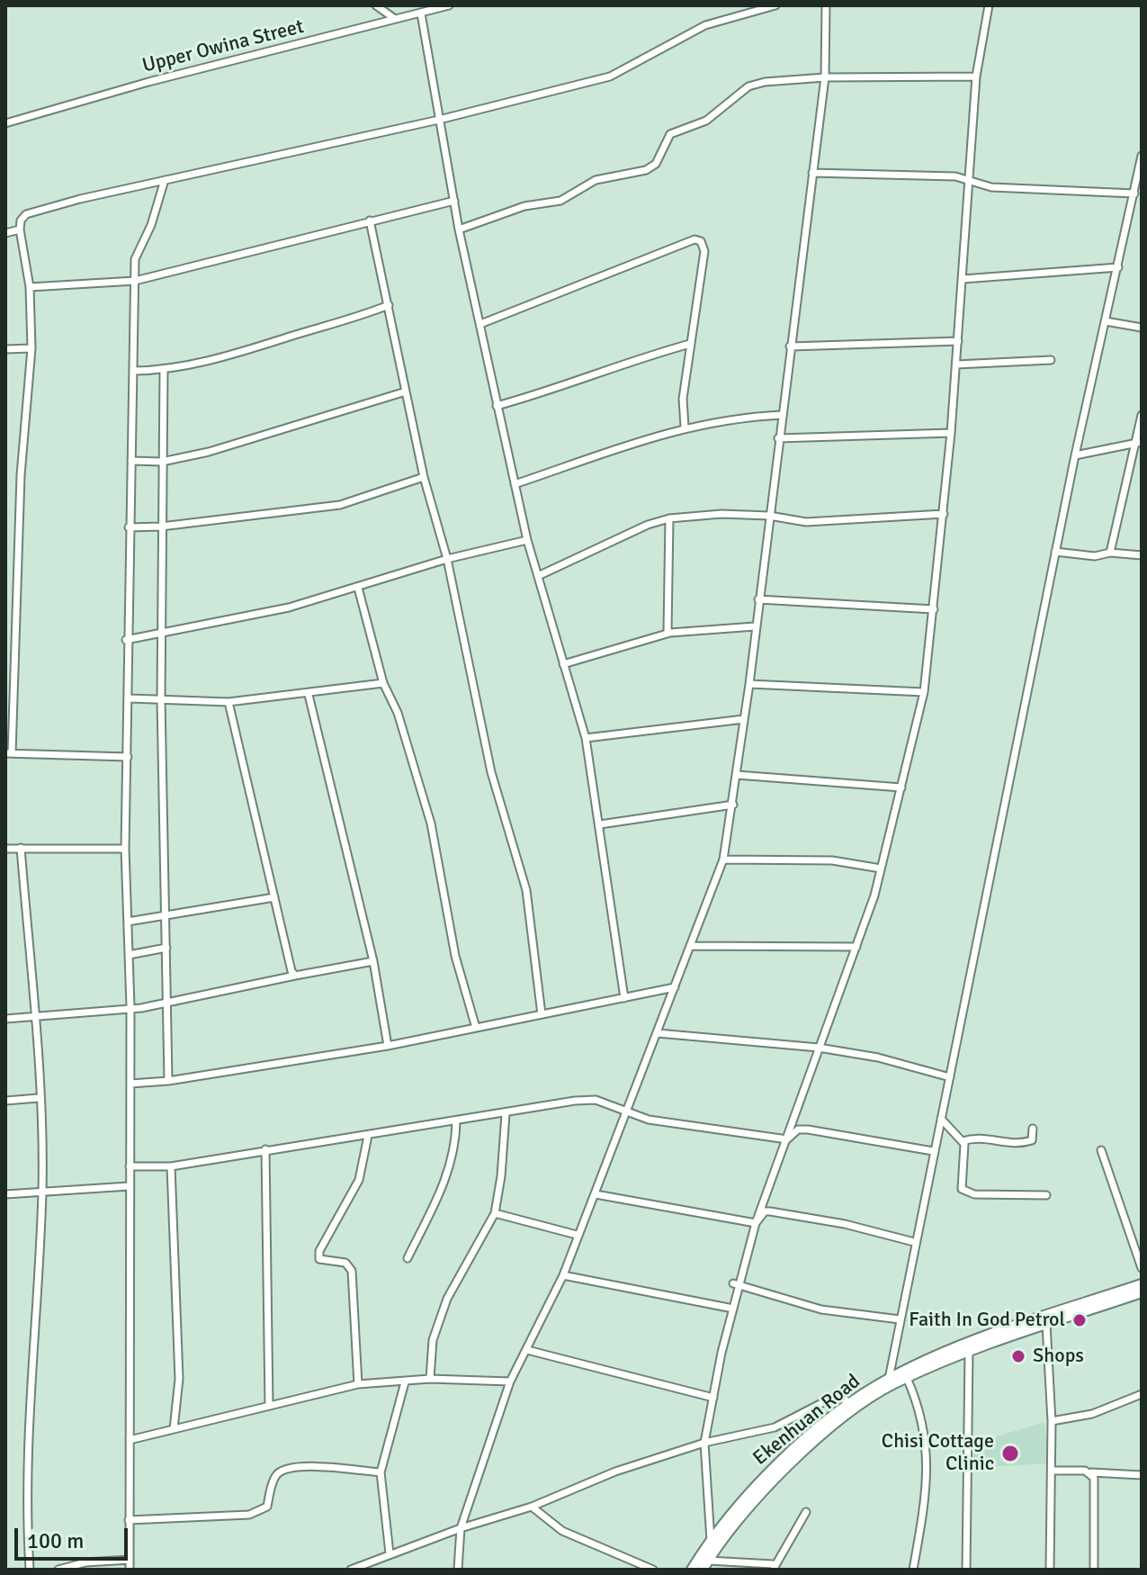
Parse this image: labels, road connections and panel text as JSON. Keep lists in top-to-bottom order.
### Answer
{
  "streets": {
    "main road": ["Ekenhuan Road"],
    "street": ["Upper Owina Street"]
  },
  "places": ["Faith In God Petrol", "Shops", "Chisi Cottage Clinic"],
  "scale_bar": "100 m"
}
